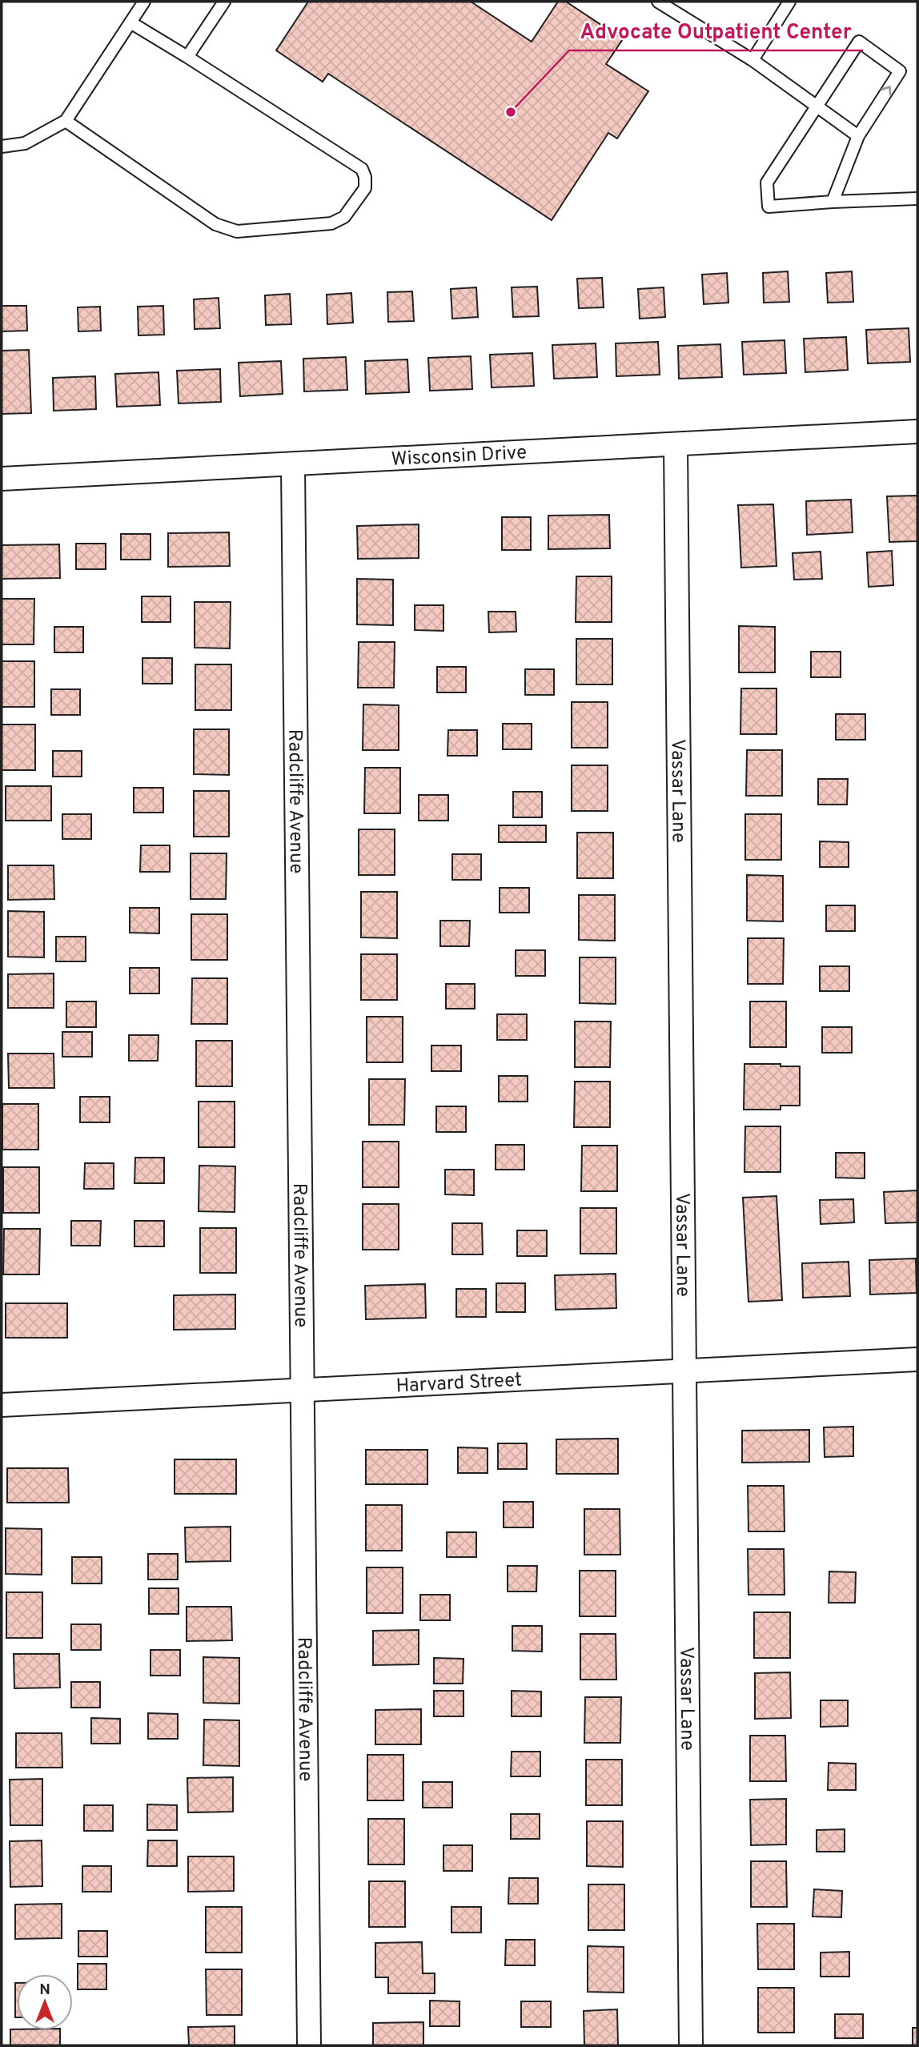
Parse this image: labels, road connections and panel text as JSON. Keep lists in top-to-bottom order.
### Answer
{
  "streets": {
    "street": [
      "Wisconsin Drive",
      "Vassar Lane",
      "Radcliffe Avenue",
      "Harvard Street"
    ]
  },
  "crossings": [
    ["Wisconsin Drive", "Vassar Lane"],
    ["Wisconsin Drive", "Radcliffe Avenue"],
    ["Vassar Lane", "Harvard Street"],
    ["Radcliffe Avenue", "Harvard Street"]
  ],
  "places": ["Advocate Outpatient Center"],
  "north": "top"
}
